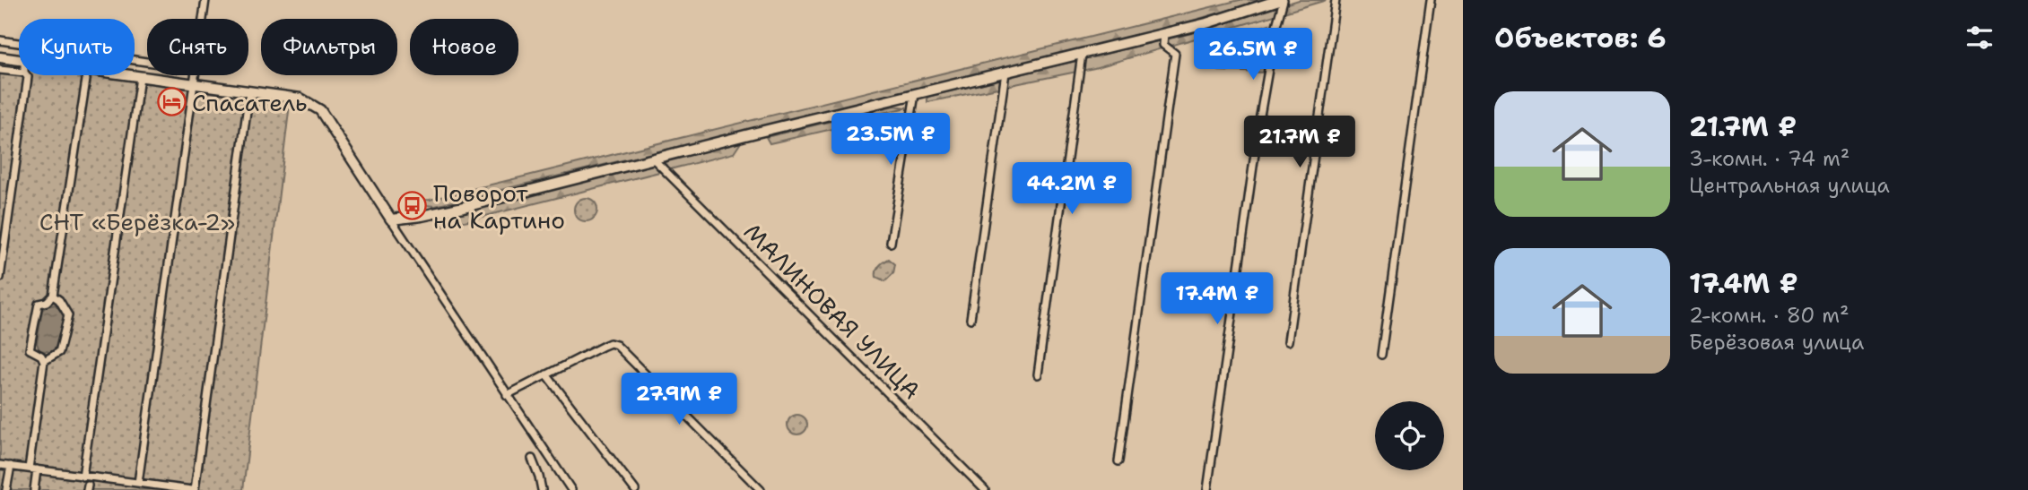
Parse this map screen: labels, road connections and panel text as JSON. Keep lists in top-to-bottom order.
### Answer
{
  "streets": {
    "street": ["МАЛИНОВАЯ УЛИЦА"]
  },
  "parks": ["СНТ «Берёзка-2»"],
  "places": {
    "hotel": ["Спасатель"],
    "bus stop": ["Поворот на Картино"]
  },
  "page": {
    "heading": "Объектов: 6",
    "chip": [
      "Купить",
      "Снять",
      "Фильтры",
      "Новое"
    ],
    "price": [
      "26.5M ₽",
      "23.5M ₽",
      "21.7M ₽",
      "44.2M ₽",
      "17.4M ₽",
      "27.9M ₽"
    ],
    "list": [
      {
        "name": "21.7M ₽",
        "note": "3-комн. · 74 m² · Центральная улица"
      },
      {
        "name": "17.4M ₽",
        "note": "2-комн. · 80 m² · Берёзовая улица"
      }
    ]
  }
}
